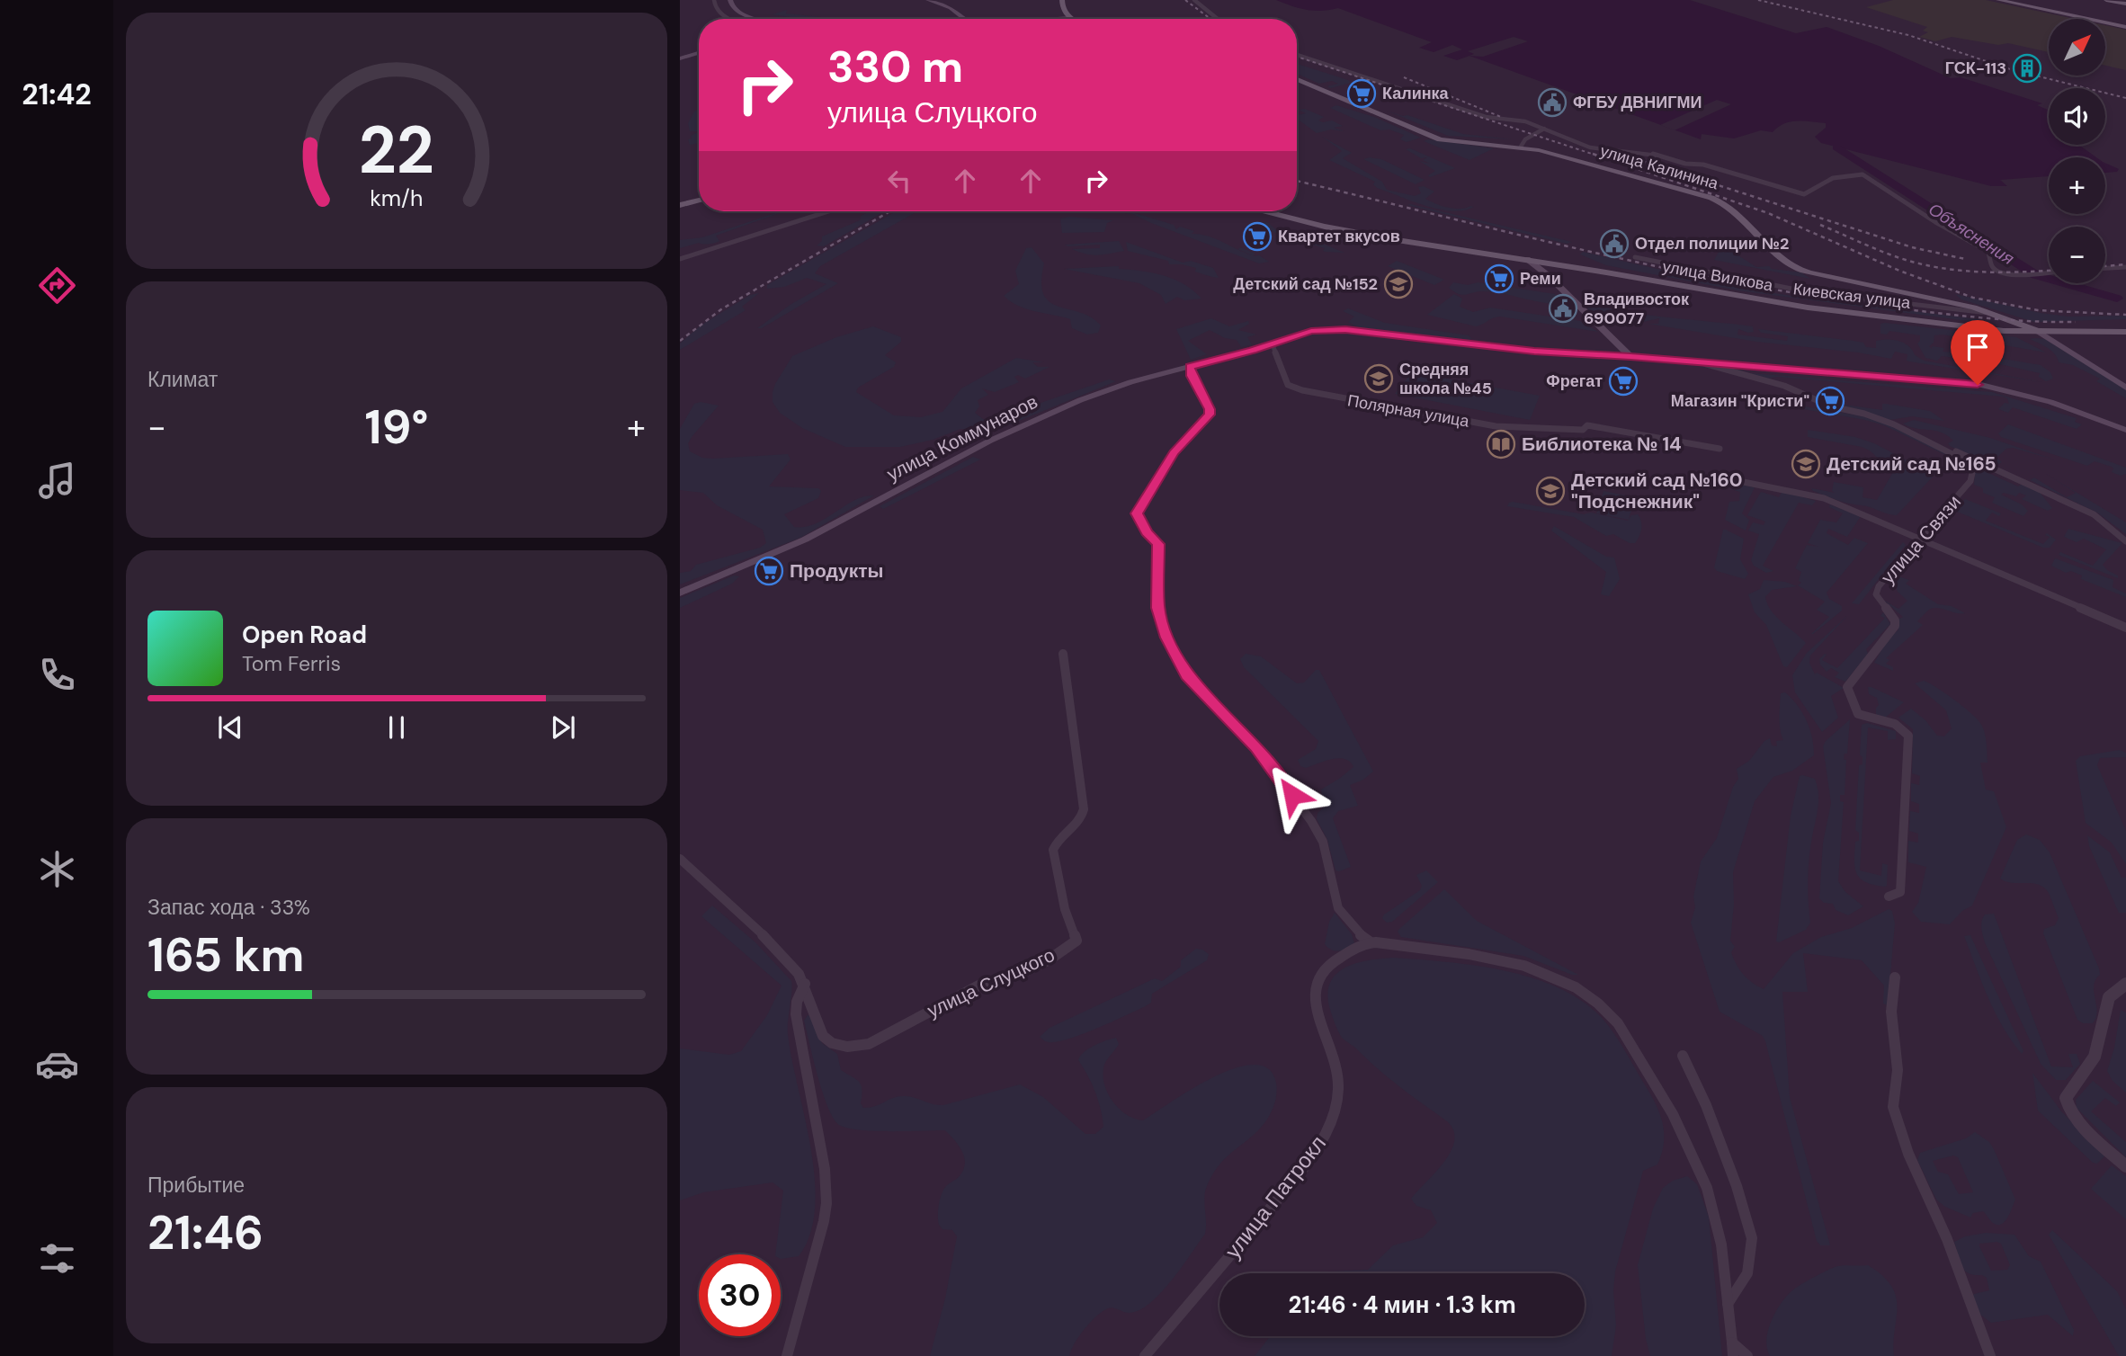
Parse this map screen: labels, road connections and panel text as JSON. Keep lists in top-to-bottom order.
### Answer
{
  "streets": {
    "main road": ["улица Калинина", "улица Вилкова", "улица Коммунаров"],
    "street": [
      "Киевская улица",
      "Полярная улица",
      "улица Связи",
      "улица Слуцкого",
      "улица Патрокл"
    ]
  },
  "crossings": [
    ["улица Калинина", "улица Вилкова"],
    ["улица Калинина", "Киевская улица"],
    ["Полярная улица", "улица Коммунаров"]
  ],
  "water": ["Объяснения"],
  "places": {
    "building": ["ГСК-113"],
    "supermarket": [
      "Калинка",
      "Квартет вкусов",
      "Реми",
      "Фрегат",
      "Магазин \"Кристи\"",
      "Продукты"
    ],
    "public building": ["ФГБУ ДВНИГМИ", "Отдел полиции №2", "Владивосток 690077"],
    "school or university": [
      "Детский сад №152",
      "Средняя школа №45",
      "Детский сад №165",
      "Детский сад №160 \"Подснежник\""
    ],
    "library": ["Библиотека № 14"]
  },
  "north": "top right",
  "page": {
    "tabs": "21:42",
    "map_buttons": ["+", "−"],
    "turn": ["330 m", "улица Слуцкого"],
    "tile": [
      "Климат",
      ["Запас хода · 33%", "165 km"],
      ["Прибытие", "21:46"]
    ],
    "heat": ["−", "19°", "+"],
    "song": ["Open Road", "Tom Ferris"],
    "limit": "30",
    "trip": "21:46 · 4 мин · 1.3 km",
    "gauge": ["22", "km/h"]
  }
}
